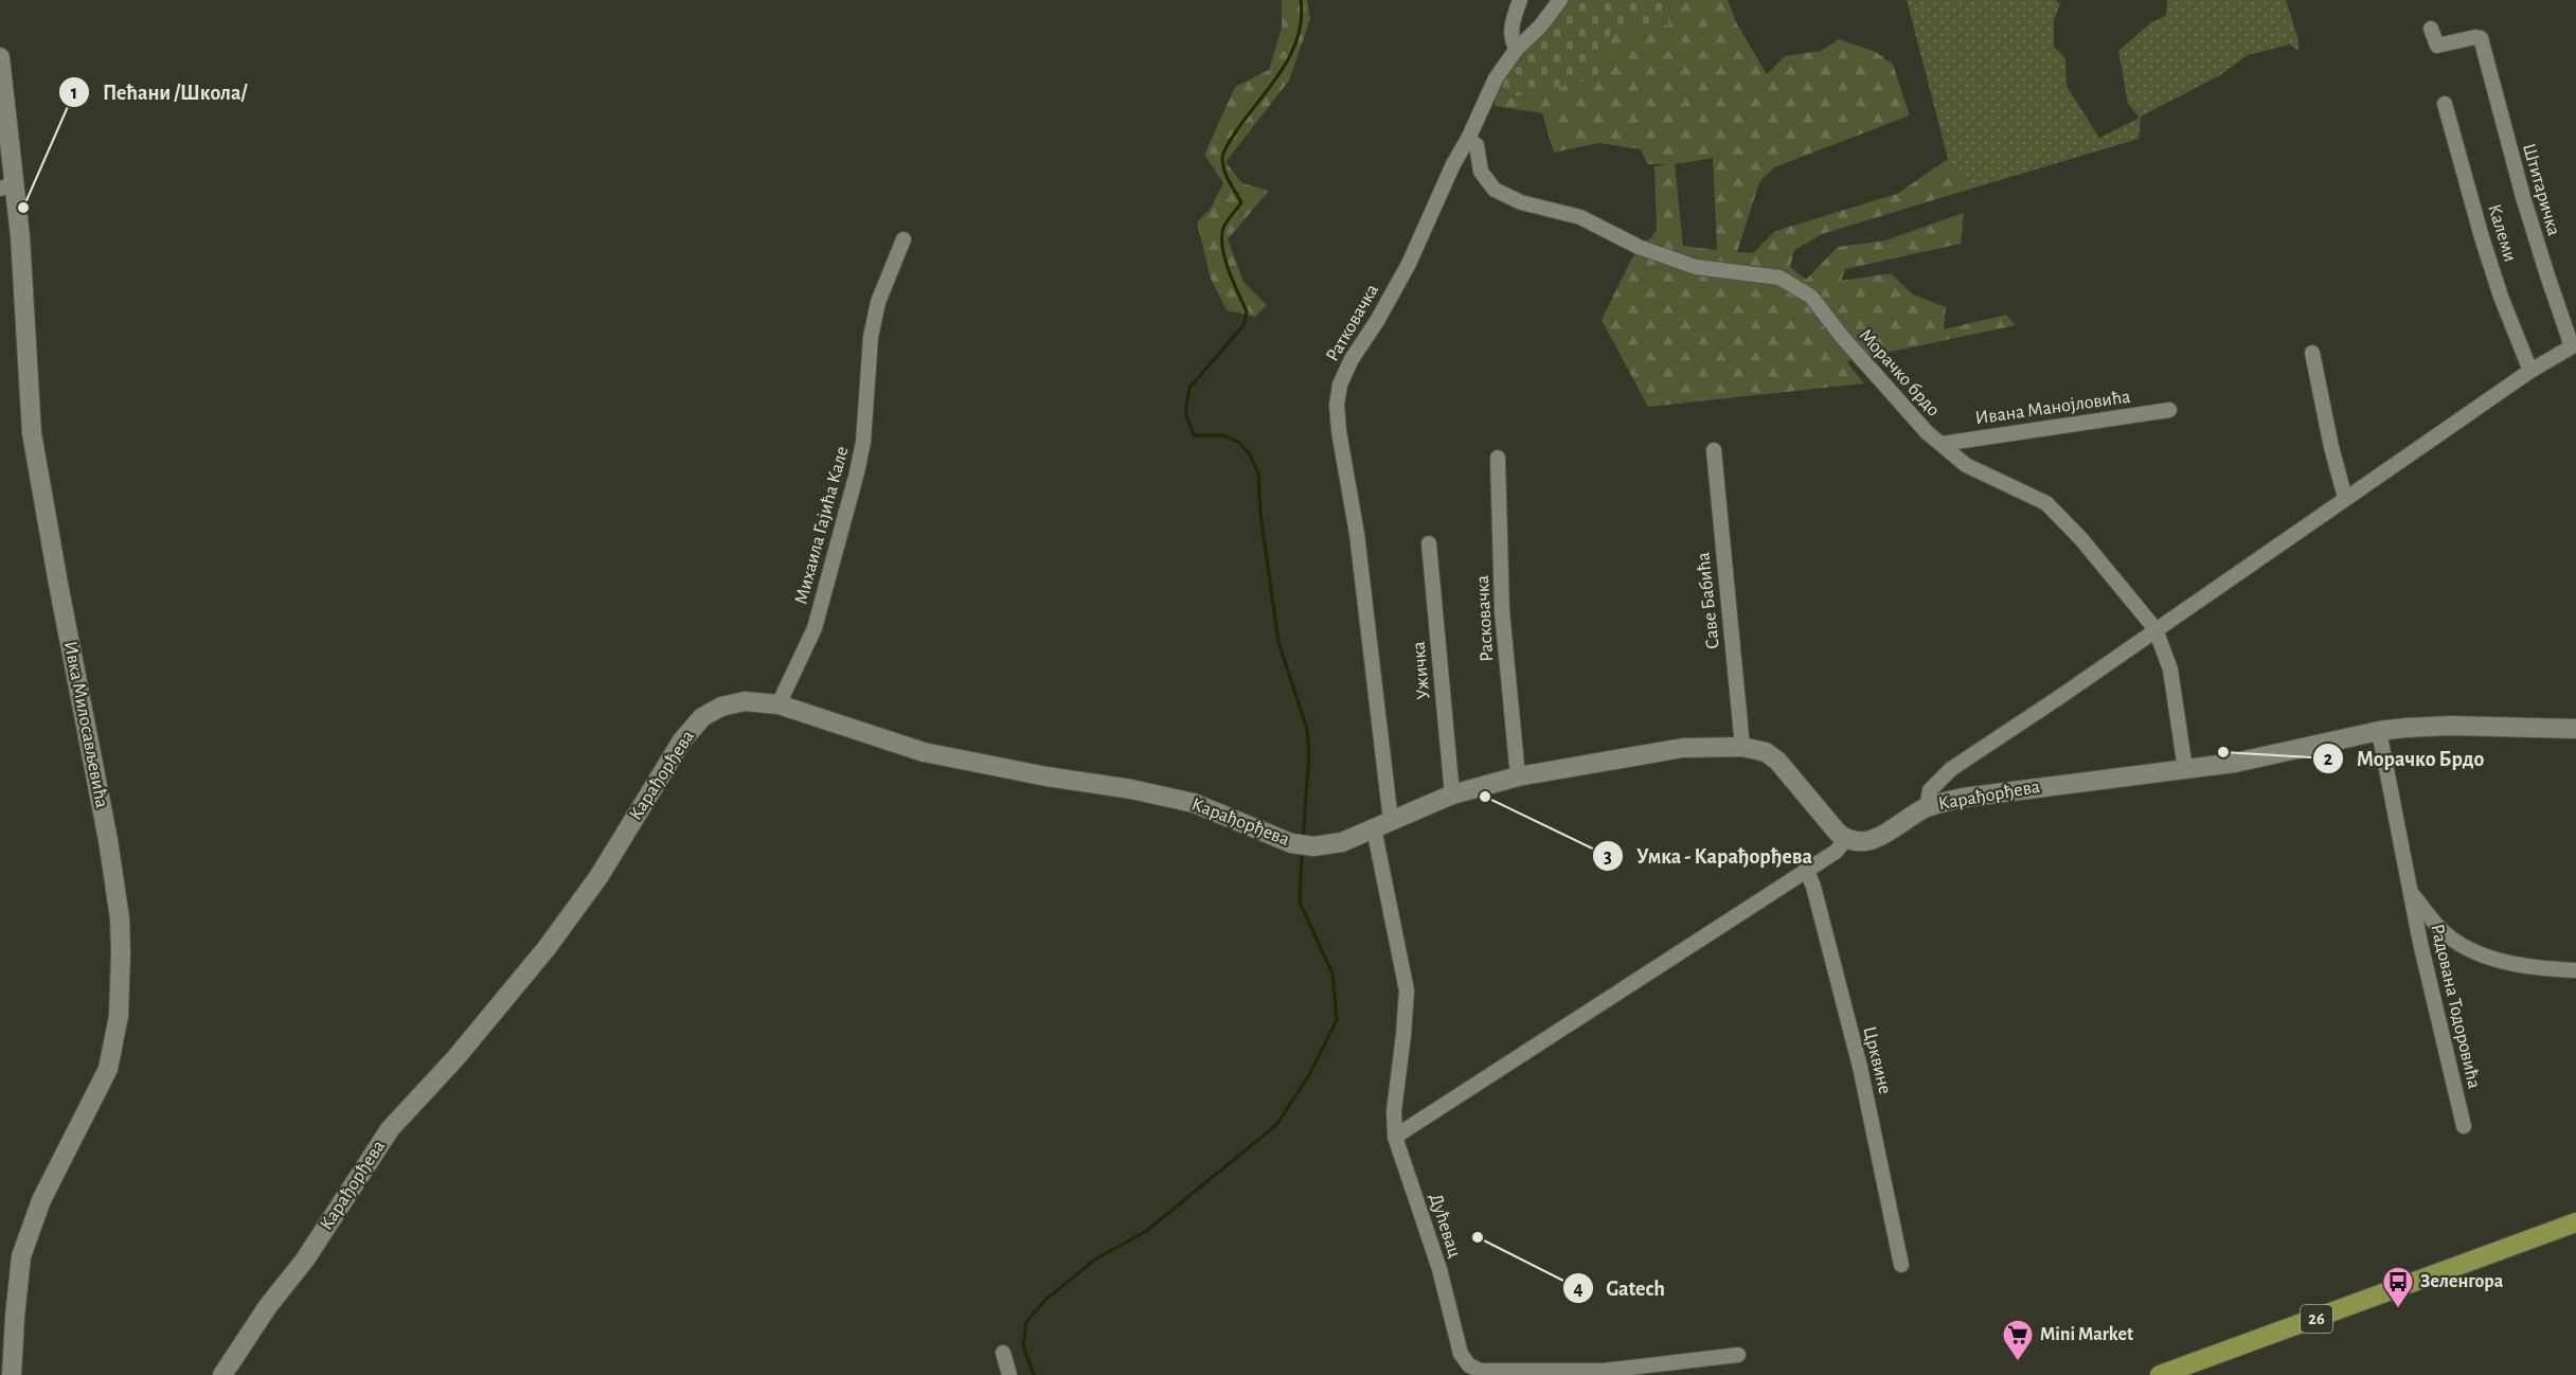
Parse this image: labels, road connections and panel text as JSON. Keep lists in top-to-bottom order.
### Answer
{
  "streets": {
    "main road": ["26"],
    "street": [
      "Штитаричка",
      "Калеми",
      "Ратковачка",
      "Морачко брдо",
      "Ивана Манојловића",
      "Михаила Гајића Кале",
      "Саве Бабића",
      "Расковачка",
      "Ужичка",
      "Ивка Милосављевића",
      "Карађорђева",
      "Радована Тодоровића",
      "Црквине",
      "Дућевац"
    ]
  },
  "crossings": [
    ["Ратковачка", "Морачко брдо"],
    ["Ратковачка", "Карађорђева"],
    ["Ратковачка", "Дућевац"],
    ["Морачко брдо", "Ивана Манојловића"],
    ["Морачко брдо", "Карађорђева"],
    ["Михаила Гајића Кале", "Карађорђева"],
    ["Саве Бабића", "Карађорђева"],
    ["Расковачка", "Карађорђева"],
    ["Ужичка", "Карађорђева"],
    ["Карађорђева", "Радована Тодоровића"],
    ["Карађорђева", "Дућевац"]
  ],
  "places": {
    "other": [
      "Пећани /Школа/",
      "Морачко Брдо",
      "Умка - Карађорђева",
      "Gatech"
    ],
    "bus stop": ["Зеленгора"],
    "supermarket": ["Mini Market"]
  }
}
